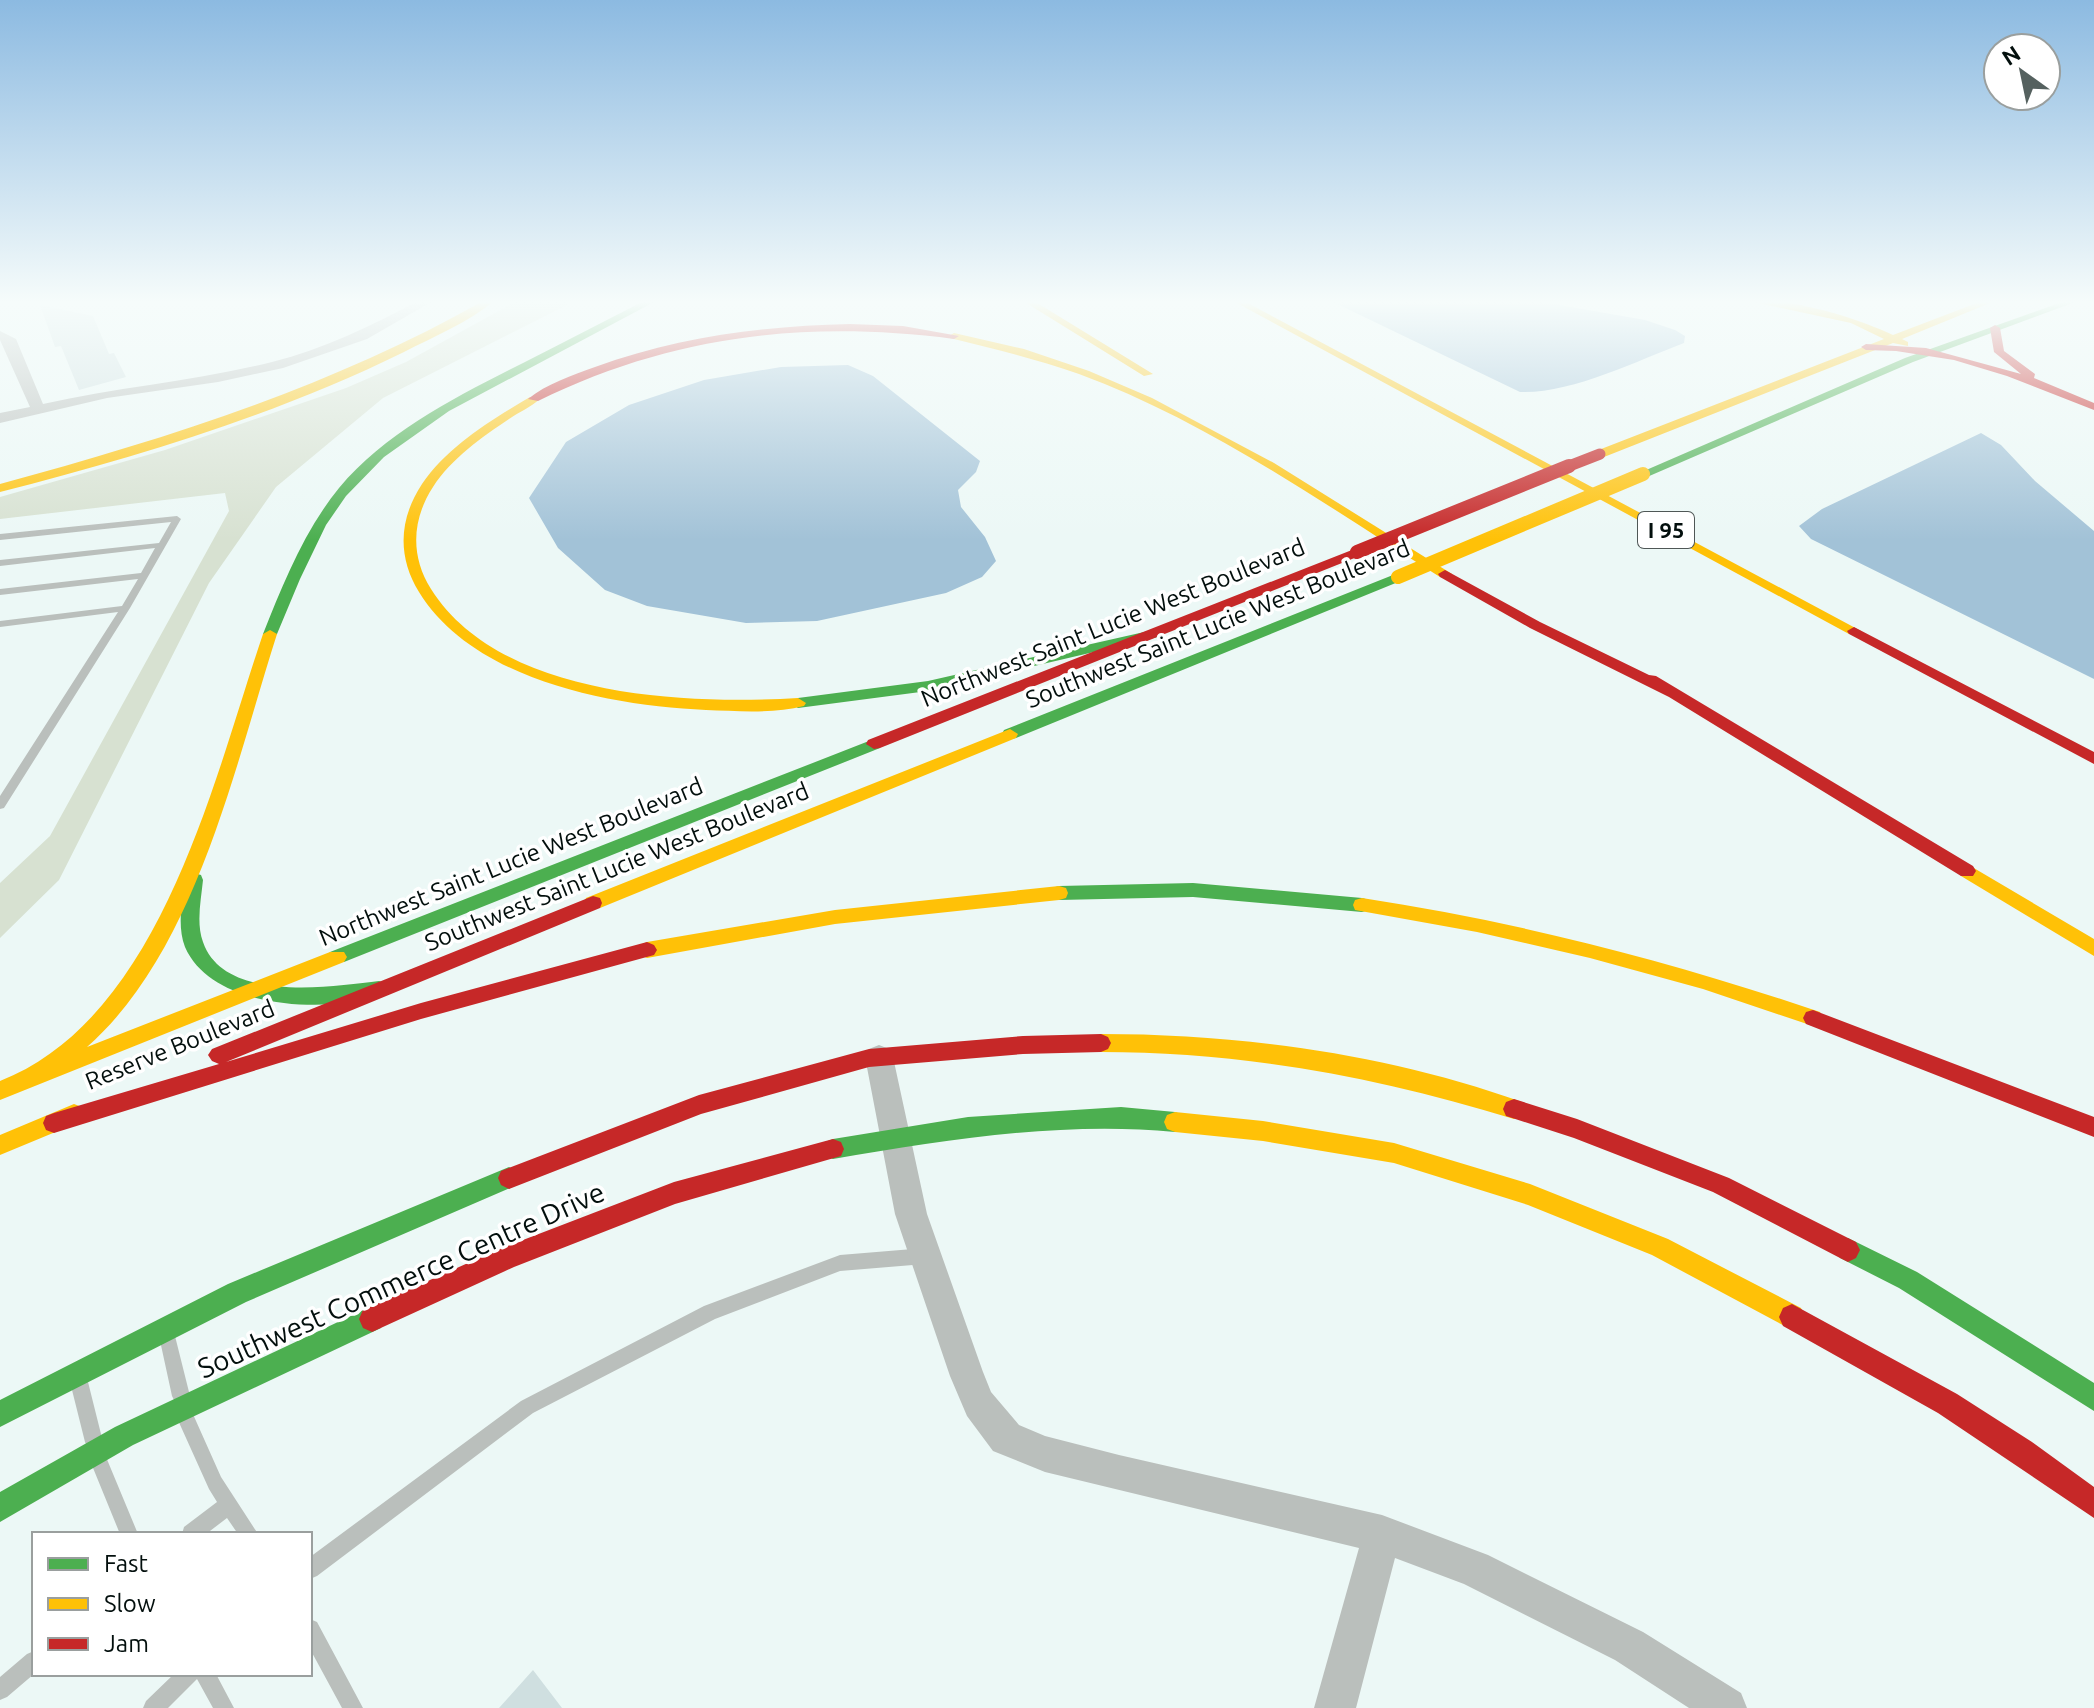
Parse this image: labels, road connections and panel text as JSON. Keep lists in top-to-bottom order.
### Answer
{
  "streets": {
    "main road": [
      "I 95",
      "Northwest Saint Lucie West Boulevard",
      "Southwest Saint Lucie West Boulevard",
      "Reserve Boulevard",
      "Southwest Commerce Centre Drive"
    ]
  },
  "crossings": [
    ["Northwest Saint Lucie West Boulevard", "Reserve Boulevard"],
    ["Southwest Saint Lucie West Boulevard", "Reserve Boulevard"]
  ],
  "legend": ["Fast", "Slow", "Jam"],
  "north": "top left"
}
